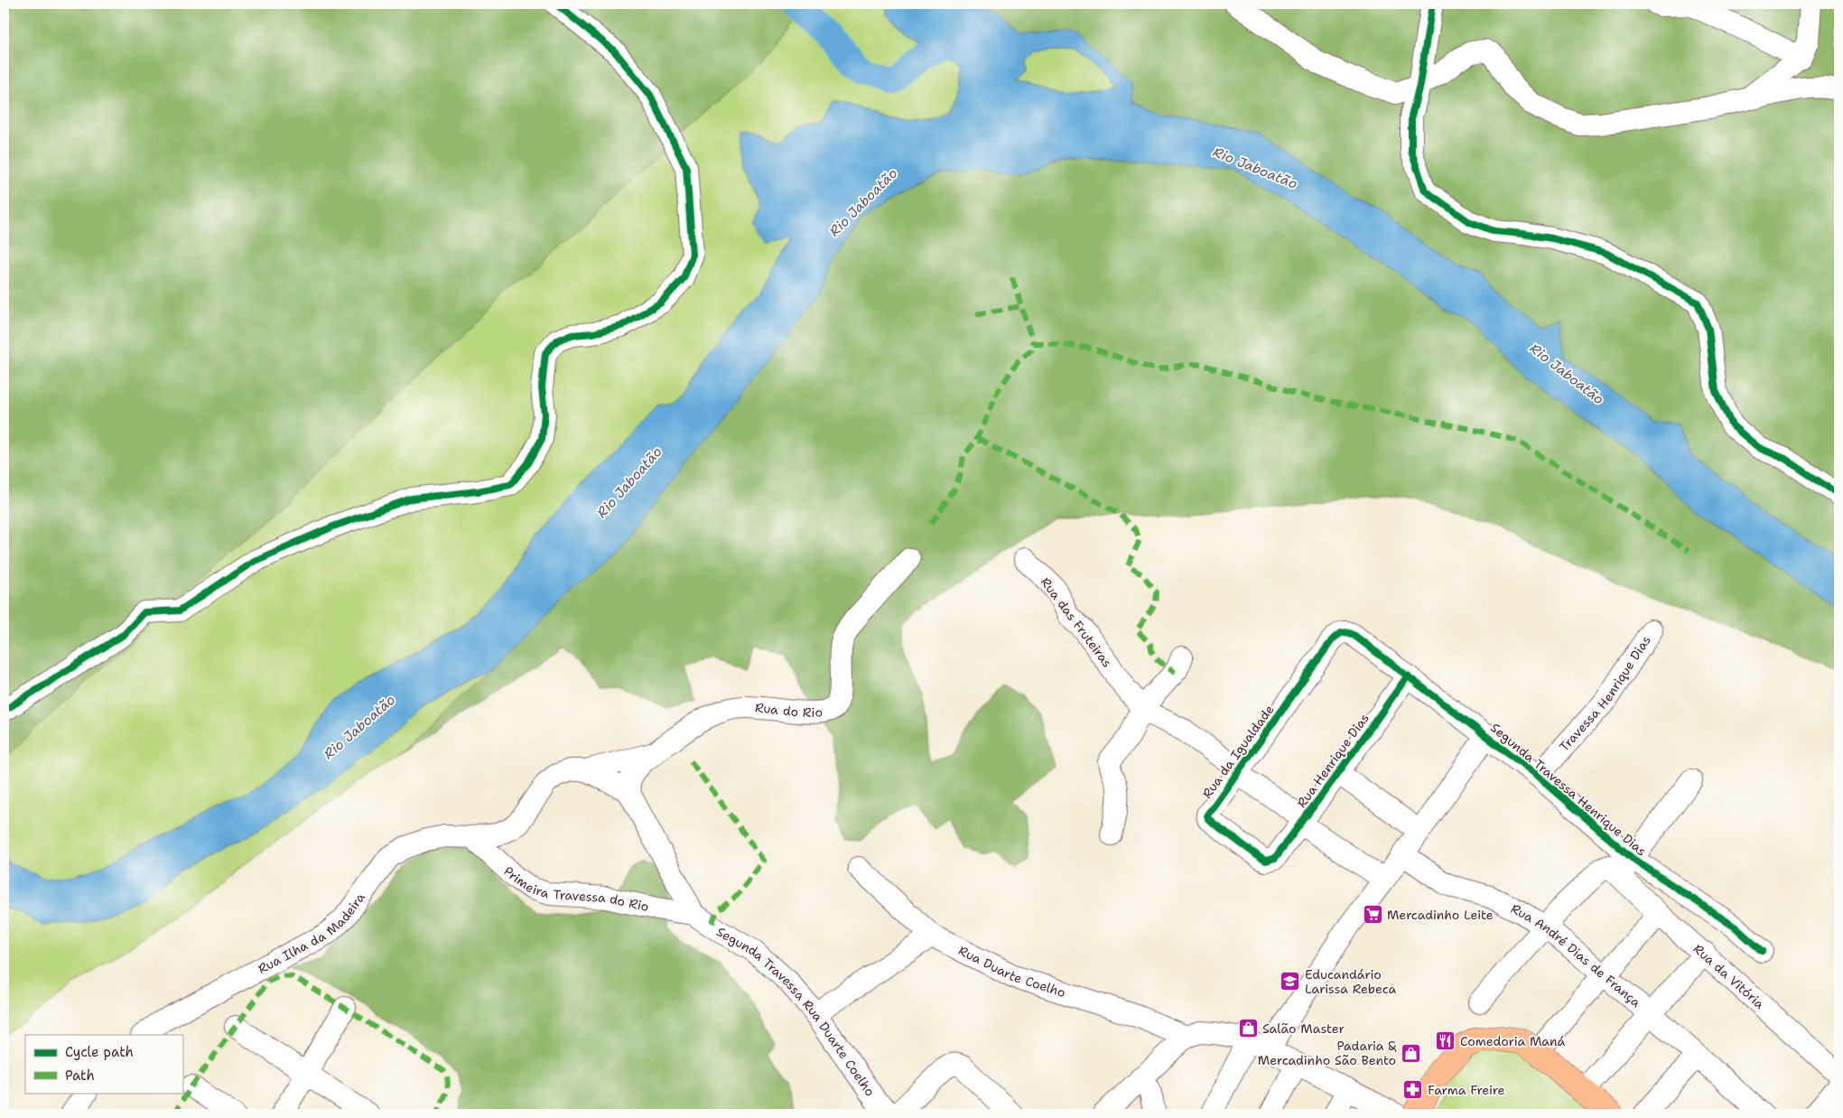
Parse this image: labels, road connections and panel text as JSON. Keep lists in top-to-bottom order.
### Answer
{
  "streets": {
    "street": [
      "Rua das Fruteiras",
      "Travessa Henrique Dias",
      "Rua do Rio",
      "Rua da Igualdade",
      "Rua Henrique Dias",
      "Segunda Travessa Henrique Dias",
      "Primeira Travessa do Rio",
      "Rua Ilha da Madeira",
      "Rua André Dias de França",
      "Rua Duarte Coelho",
      "Rua da Vitória",
      "Segunda Travessa Rua Duarte Coelho"
    ]
  },
  "crossings": [
    ["Rua das Fruteiras", "Rua da Igualdade"],
    ["Rua das Fruteiras", "Rua Henrique Dias"],
    ["Travessa Henrique Dias", "Segunda Travessa Henrique Dias"],
    ["Rua da Igualdade", "Rua Henrique Dias"],
    ["Rua da Igualdade", "Segunda Travessa Henrique Dias"],
    ["Rua Henrique Dias", "Segunda Travessa Henrique Dias"],
    ["Primeira Travessa do Rio", "Rua Ilha da Madeira"],
    ["Primeira Travessa do Rio", "Segunda Travessa Rua Duarte Coelho"],
    ["Rua André Dias de França", "Rua da Vitória"]
  ],
  "water": ["Rio Jaboatão"],
  "places": {
    "supermarket": ["Mercadinho Leite"],
    "school or university": ["Educandário Larissa Rebeca"],
    "shop": ["Salão Master", "Padaria & Mercadinho São Bento"],
    "restaurant": ["Comedoria Maná"],
    "pharmacy": ["Farma Freire"]
  },
  "legend": ["Cycle path", "Path"]
}
